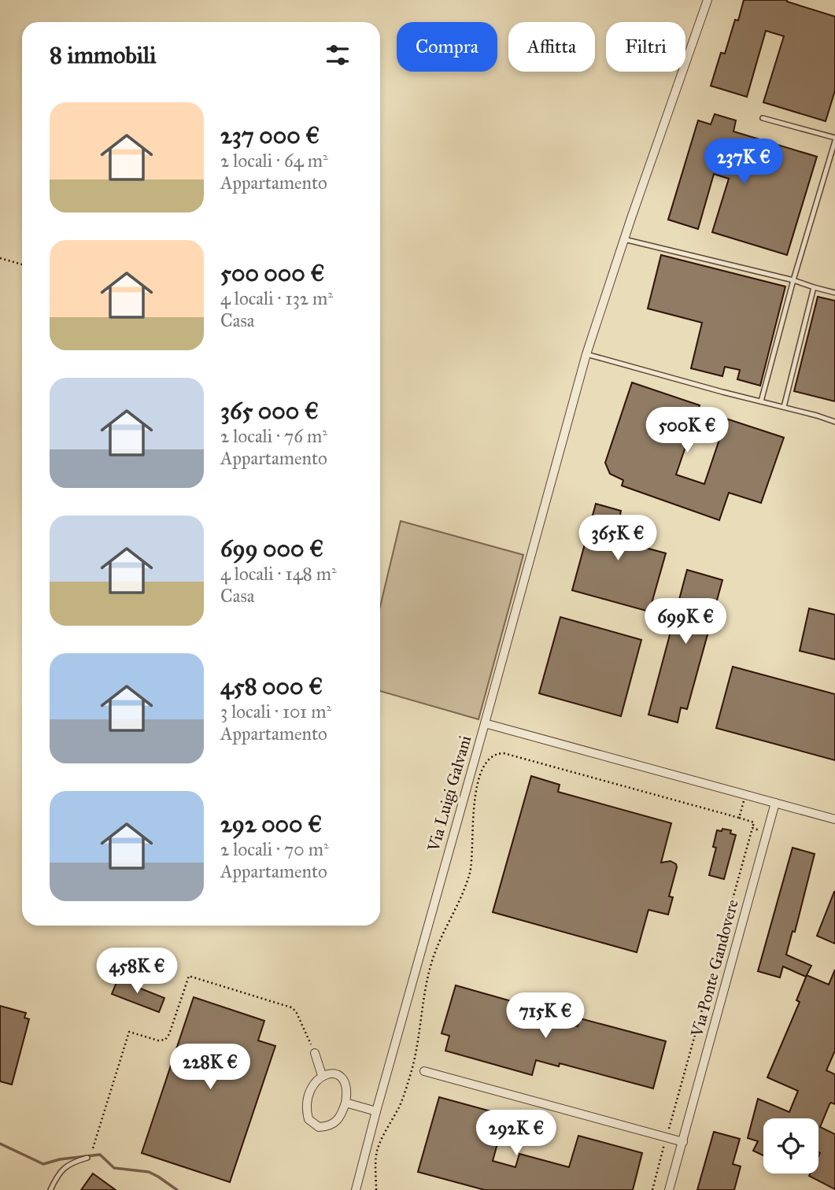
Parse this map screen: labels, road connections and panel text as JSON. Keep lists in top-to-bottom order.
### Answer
{
  "streets": {
    "street": ["Via Luigi Galvani", "Via Ponte Gandovere"]
  },
  "crossings": [
    ["Via Luigi Galvani", "Via Ponte Gandovere"]
  ],
  "page": {
    "chip": ["Compra", "Affitta", "Filtri"],
    "heading": "8 immobili",
    "list": [
      {
        "name": "237 000 €",
        "note": "2 locali · 64 m² · Appartamento"
      },
      {
        "name": "500 000 €",
        "note": "4 locali · 132 m² · Casa"
      },
      {
        "name": "365 000 €",
        "note": "2 locali · 76 m² · Appartamento"
      },
      {
        "name": "699 000 €",
        "note": "4 locali · 148 m² · Casa"
      },
      {
        "name": "458 000 €",
        "note": "3 locali · 101 m² · Appartamento"
      },
      {
        "name": "292 000 €",
        "note": "2 locali · 70 m² · Appartamento"
      }
    ],
    "price": [
      "237K €",
      "500K €",
      "365K €",
      "699K €",
      "458K €",
      "715K €",
      "228K €",
      "292K €"
    ]
  }
}
